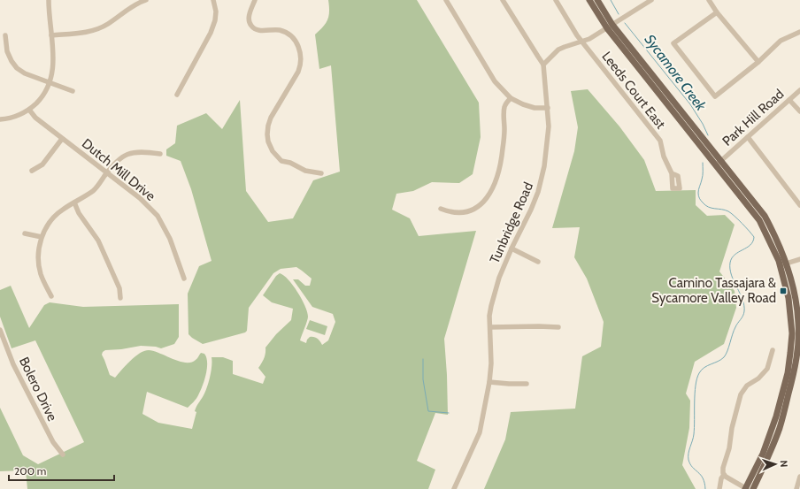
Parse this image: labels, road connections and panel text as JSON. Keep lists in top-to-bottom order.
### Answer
{
  "streets": {
    "street": [
      "Leeds Court East",
      "Park Hill Road",
      "Dutch Mill Drive",
      "Tunbridge Road",
      "Bolero Drive"
    ]
  },
  "water": ["Sycamore Creek"],
  "places": {
    "transit": ["Camino Tassajara & Sycamore Valley Road"]
  },
  "scale_bar": "200 m",
  "north": "right"
}
